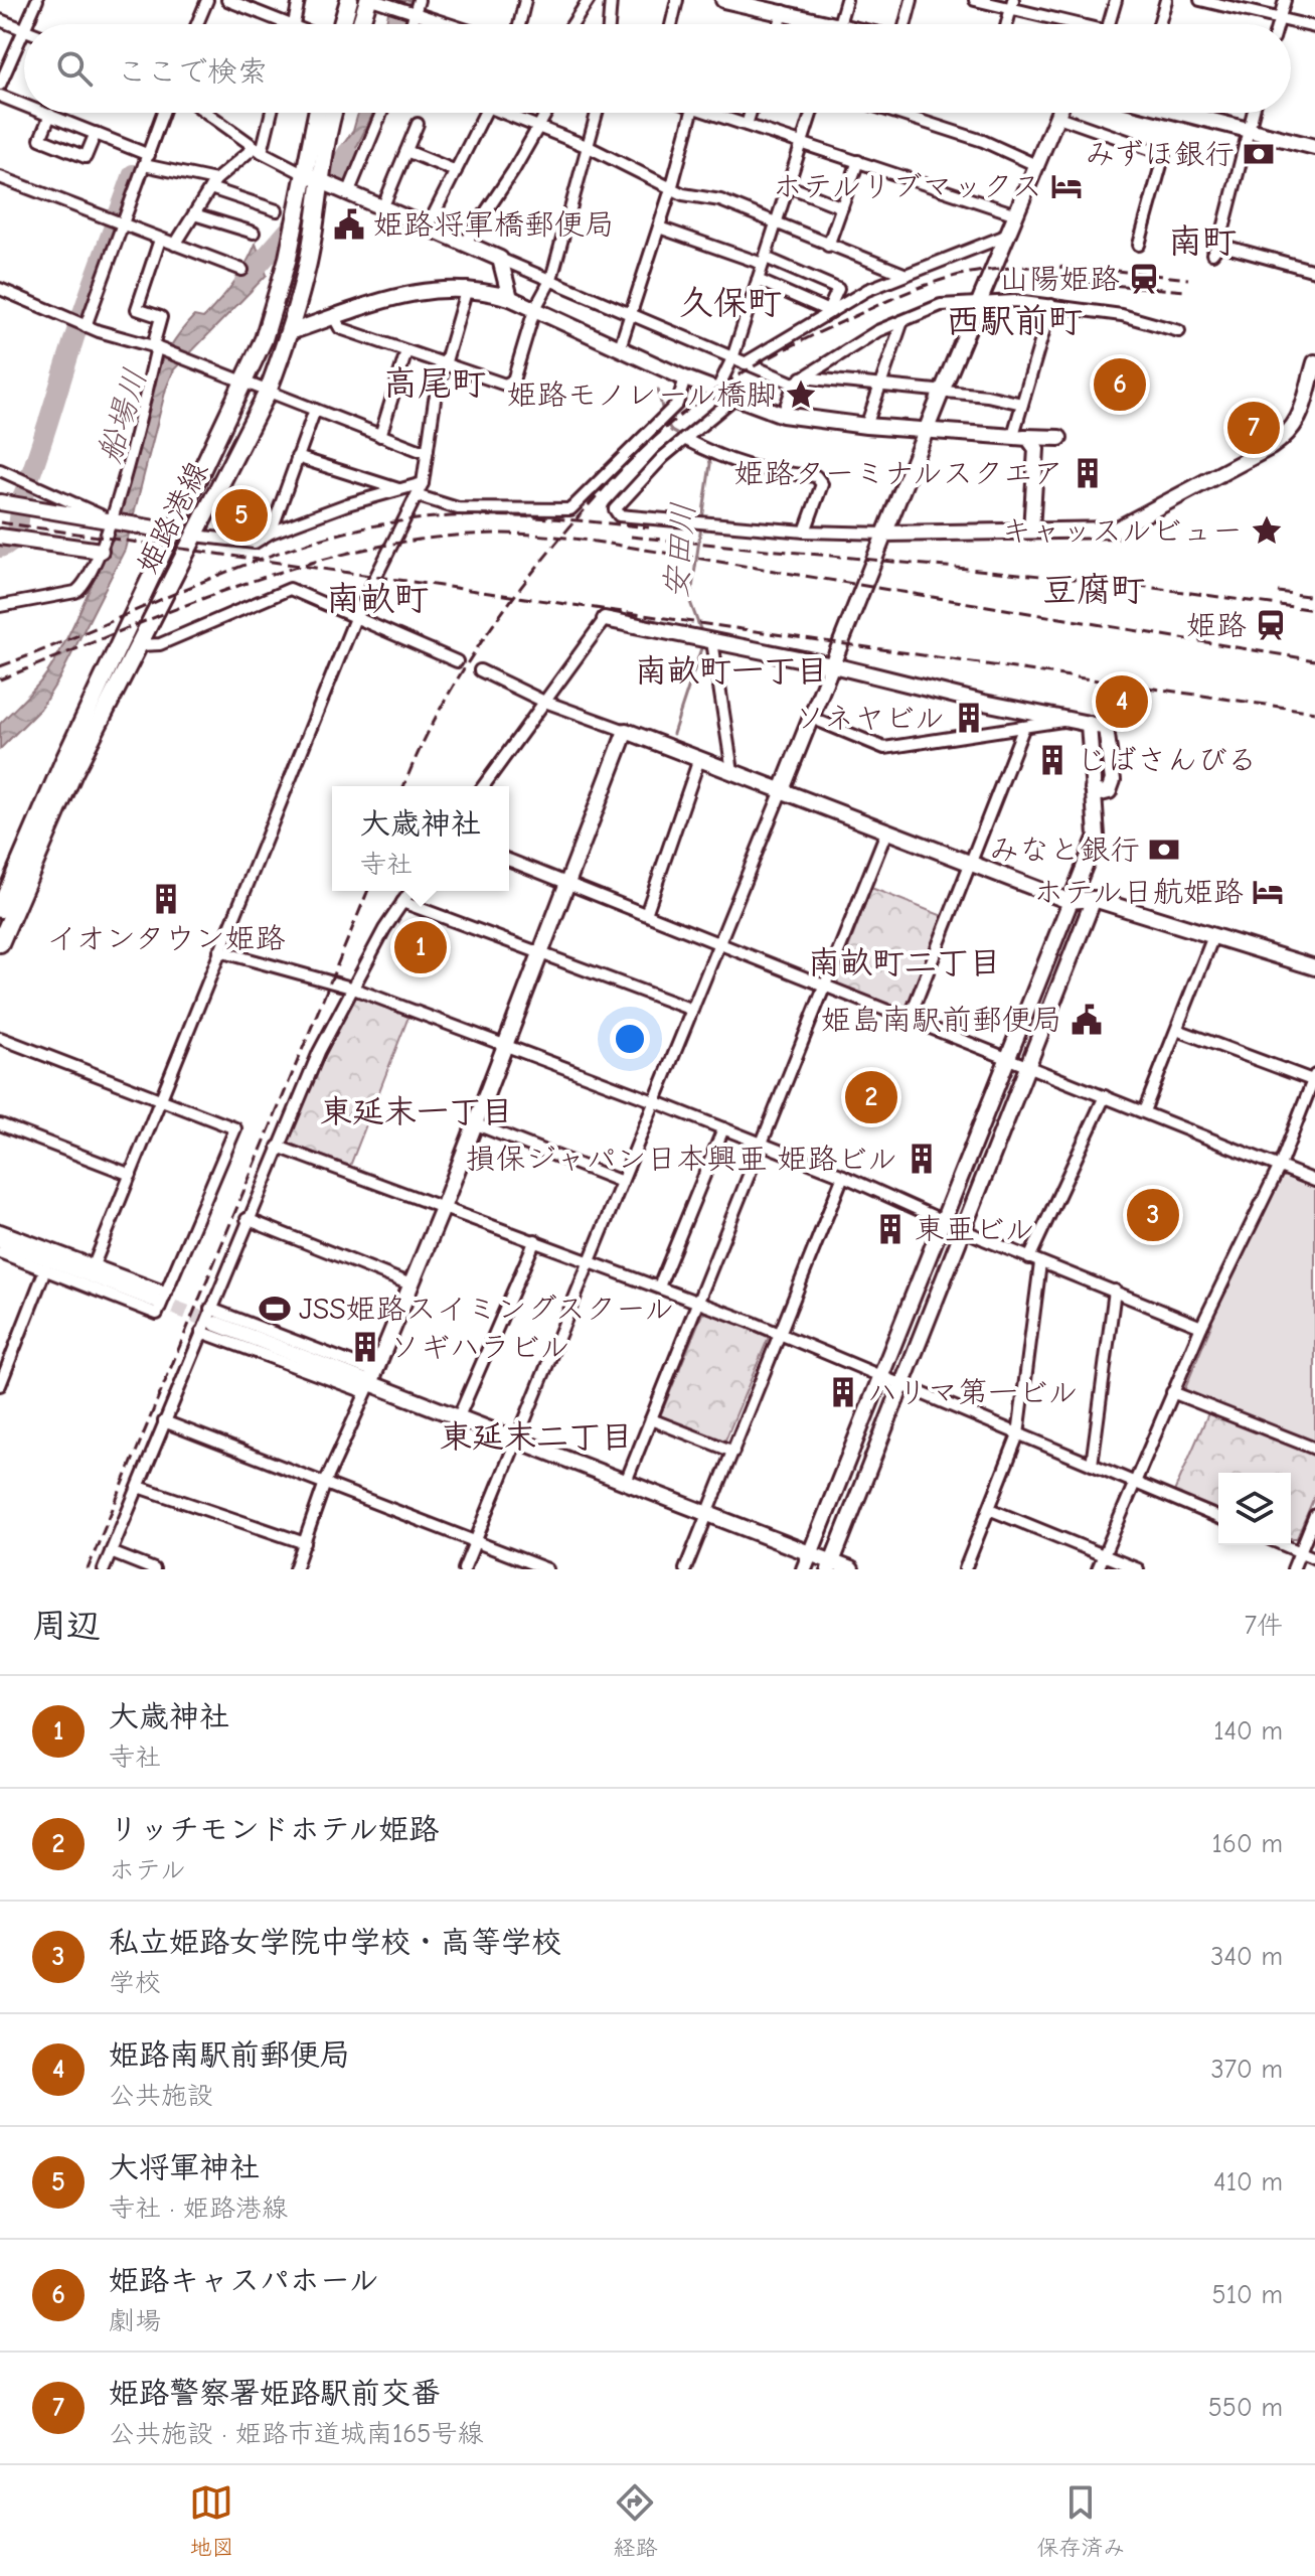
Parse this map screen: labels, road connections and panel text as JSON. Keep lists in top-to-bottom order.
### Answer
{
  "streets": {
    "main road": ["姫路港線"]
  },
  "districts": [
    "南町",
    "久保町",
    "西駅前町",
    "高尾町",
    "豆腐町",
    "南畝町",
    "南畝町一丁目",
    "南畝町二丁目",
    "東延末一丁目",
    "東延末二丁目"
  ],
  "water": ["船場川", "安田川"],
  "places": {
    "bank": ["みずほ銀行", "みなと銀行"],
    "hotel": ["ホテルリブマックス", "ホテル日航姫路"],
    "public building": ["姫路将軍橋郵便局", "姫島南駅前郵便局"],
    "station": ["山陽姫路", "姫路"],
    "place": ["姫路モノレール橋脚", "キャッスルビュー"],
    "building": [
      "姫路ターミナルスクエア",
      "ソネヤビル",
      "じばさんびる",
      "イオンタウン姫路",
      "損保ジャパン日本興亜 姫路ビル",
      "東亜ビル",
      "ソギハラビル",
      "ハリマ第一ビル"
    ],
    "sports": ["JSS姫路スイミングスクール"]
  },
  "page": {
    "search": "ここで検索",
    "pins": [
      "6",
      "7",
      "5",
      "4",
      "1",
      "2",
      "3"
    ],
    "popup": ["大歳神社", "寺社"],
    "heading": ["周辺", "7件"],
    "list": [
      {
        "mark": "1",
        "name": "大歳神社",
        "note": "寺社",
        "value": "140 m"
      },
      {
        "mark": "2",
        "name": "リッチモンドホテル姫路",
        "note": "ホテル",
        "value": "160 m"
      },
      {
        "mark": "3",
        "name": "私立姫路女学院中学校・高等学校",
        "note": "学校",
        "value": "340 m"
      },
      {
        "mark": "4",
        "name": "姫路南駅前郵便局",
        "note": "公共施設",
        "value": "370 m"
      },
      {
        "mark": "5",
        "name": "大将軍神社",
        "note": "寺社 · 姫路港線",
        "value": "410 m"
      },
      {
        "mark": "6",
        "name": "姫路キャスパホール",
        "note": "劇場",
        "value": "510 m"
      },
      {
        "mark": "7",
        "name": "姫路警察署姫路駅前交番",
        "note": "公共施設 · 姫路市道城南165号線",
        "value": "550 m"
      }
    ],
    "nav": ["地図", "経路", "保存済み"]
  }
}
